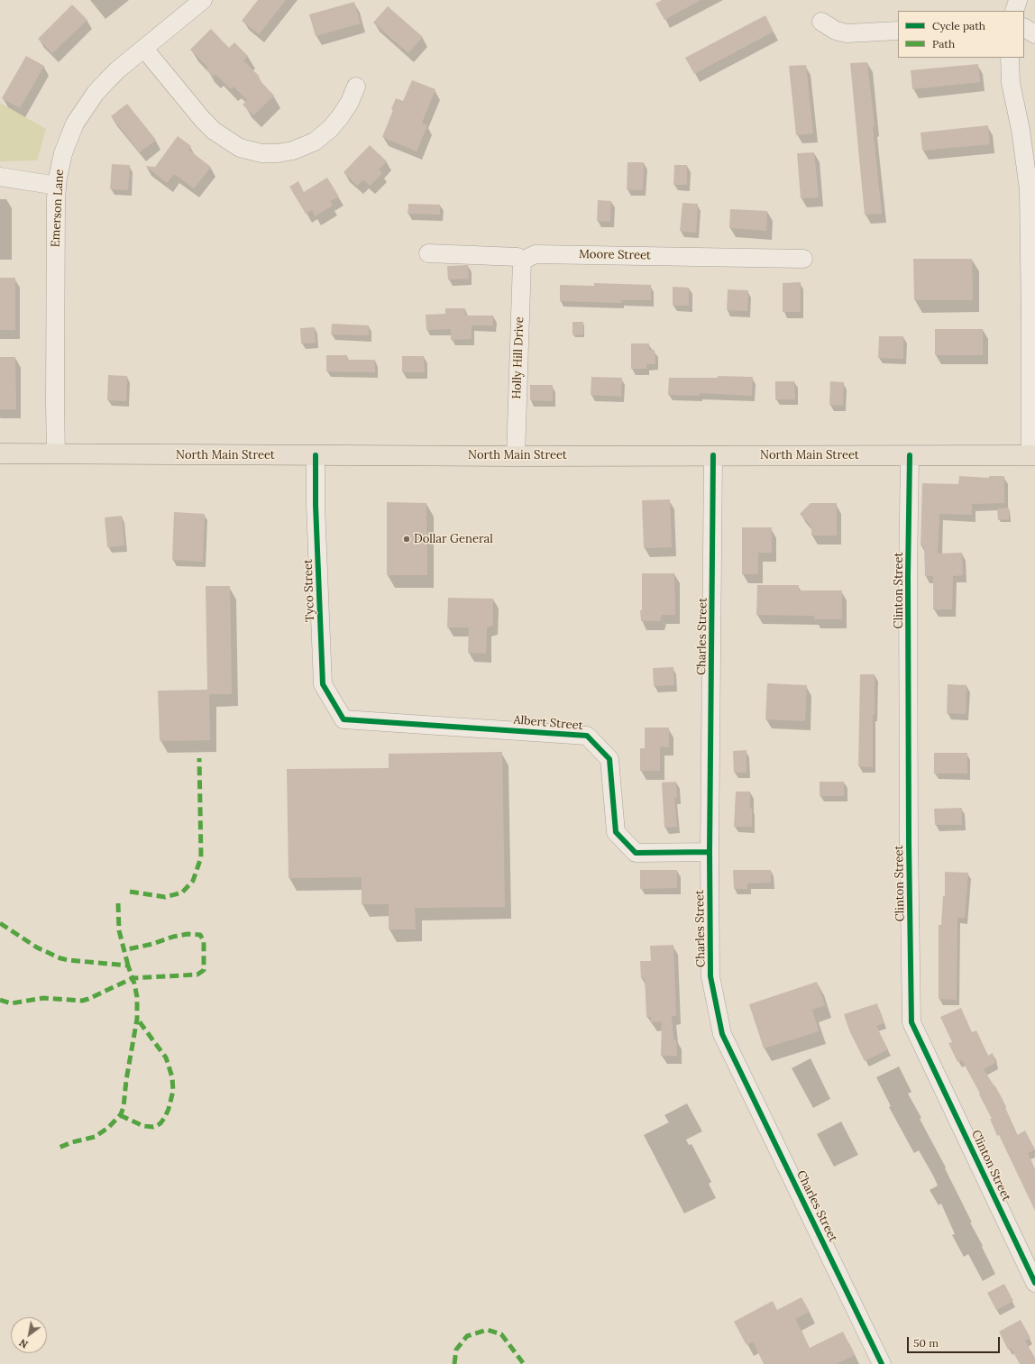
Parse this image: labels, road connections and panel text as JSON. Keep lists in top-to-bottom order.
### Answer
{
  "streets": {
    "main road": ["North Main Street"],
    "street": [
      "Emerson Lane",
      "Moore Street",
      "Holly Hill Drive",
      "Tyco Street",
      "Clinton Street",
      "Charles Street",
      "Albert Street"
    ]
  },
  "crossings": [
    ["Emerson Lane", "North Main Street"],
    ["Moore Street", "Holly Hill Drive"],
    ["Holly Hill Drive", "North Main Street"],
    ["North Main Street", "Tyco Street"],
    ["North Main Street", "Clinton Street"],
    ["North Main Street", "Charles Street"],
    ["Tyco Street", "Albert Street"],
    ["Charles Street", "Albert Street"]
  ],
  "places": ["Dollar General"],
  "legend": ["Cycle path", "Path"],
  "scale_bar": "50 m",
  "north": "bottom left"
}
